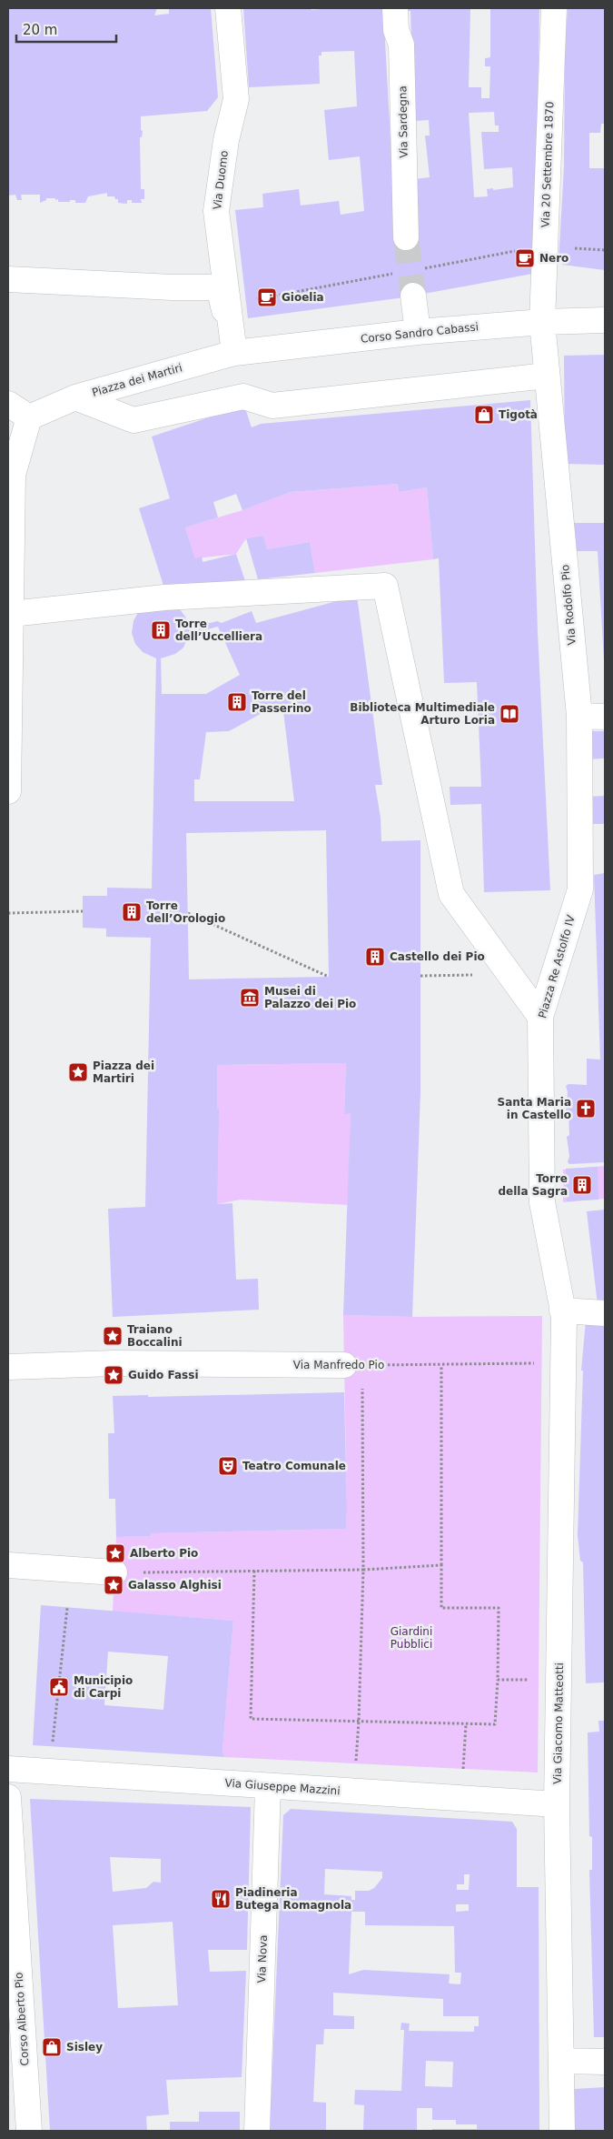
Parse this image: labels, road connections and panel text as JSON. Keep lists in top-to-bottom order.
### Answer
{
  "streets": {
    "street": [
      "Via Sardegna",
      "Via 20 Settembre 1870",
      "Via Duomo",
      "Corso Sandro Cabassi",
      "Piazza dei Martiri",
      "Via Rodolfo Pio",
      "Piazza Re Astolfo IV",
      "Via Manfredo Pio",
      "Via Giacomo Matteotti",
      "Via Giuseppe Mazzini",
      "Via Nova",
      "Corso Alberto Pio"
    ]
  },
  "crossings": [
    ["Via 20 Settembre 1870", "Corso Sandro Cabassi"],
    ["Via 20 Settembre 1870", "Via Rodolfo Pio"],
    ["Via Duomo", "Corso Sandro Cabassi"],
    ["Via Duomo", "Piazza dei Martiri"],
    ["Corso Sandro Cabassi", "Piazza dei Martiri"],
    ["Corso Sandro Cabassi", "Via Rodolfo Pio"],
    ["Via Rodolfo Pio", "Piazza Re Astolfo IV"],
    ["Piazza Re Astolfo IV", "Via Giacomo Matteotti"],
    ["Via Manfredo Pio", "Via Giacomo Matteotti"],
    ["Via Giacomo Matteotti", "Via Giuseppe Mazzini"],
    ["Via Giuseppe Mazzini", "Via Nova"]
  ],
  "parks": ["Giardini Pubblici"],
  "places": {
    "cafe": ["Nero", "Gioelia"],
    "shop": ["Tigotà", "Sisley"],
    "building": [
      "Torre dell’Uccelliera",
      "Torre del Passerino",
      "Torre dell’Orologio",
      "Castello dei Pio",
      "Torre della Sagra"
    ],
    "library": ["Biblioteca Multimediale Arturo Loria"],
    "museum": ["Musei di Palazzo dei Pio"],
    "place": [
      "Piazza dei Martiri",
      "Traiano Boccalini",
      "Guido Fassi",
      "Alberto Pio",
      "Galasso Alghisi"
    ],
    "church": ["Santa Maria in Castello"],
    "theatre": ["Teatro Comunale"],
    "public building": ["Municipio di Carpi"],
    "restaurant": ["Piadineria Butega Romagnola"]
  },
  "scale_bar": "20 m"
}
